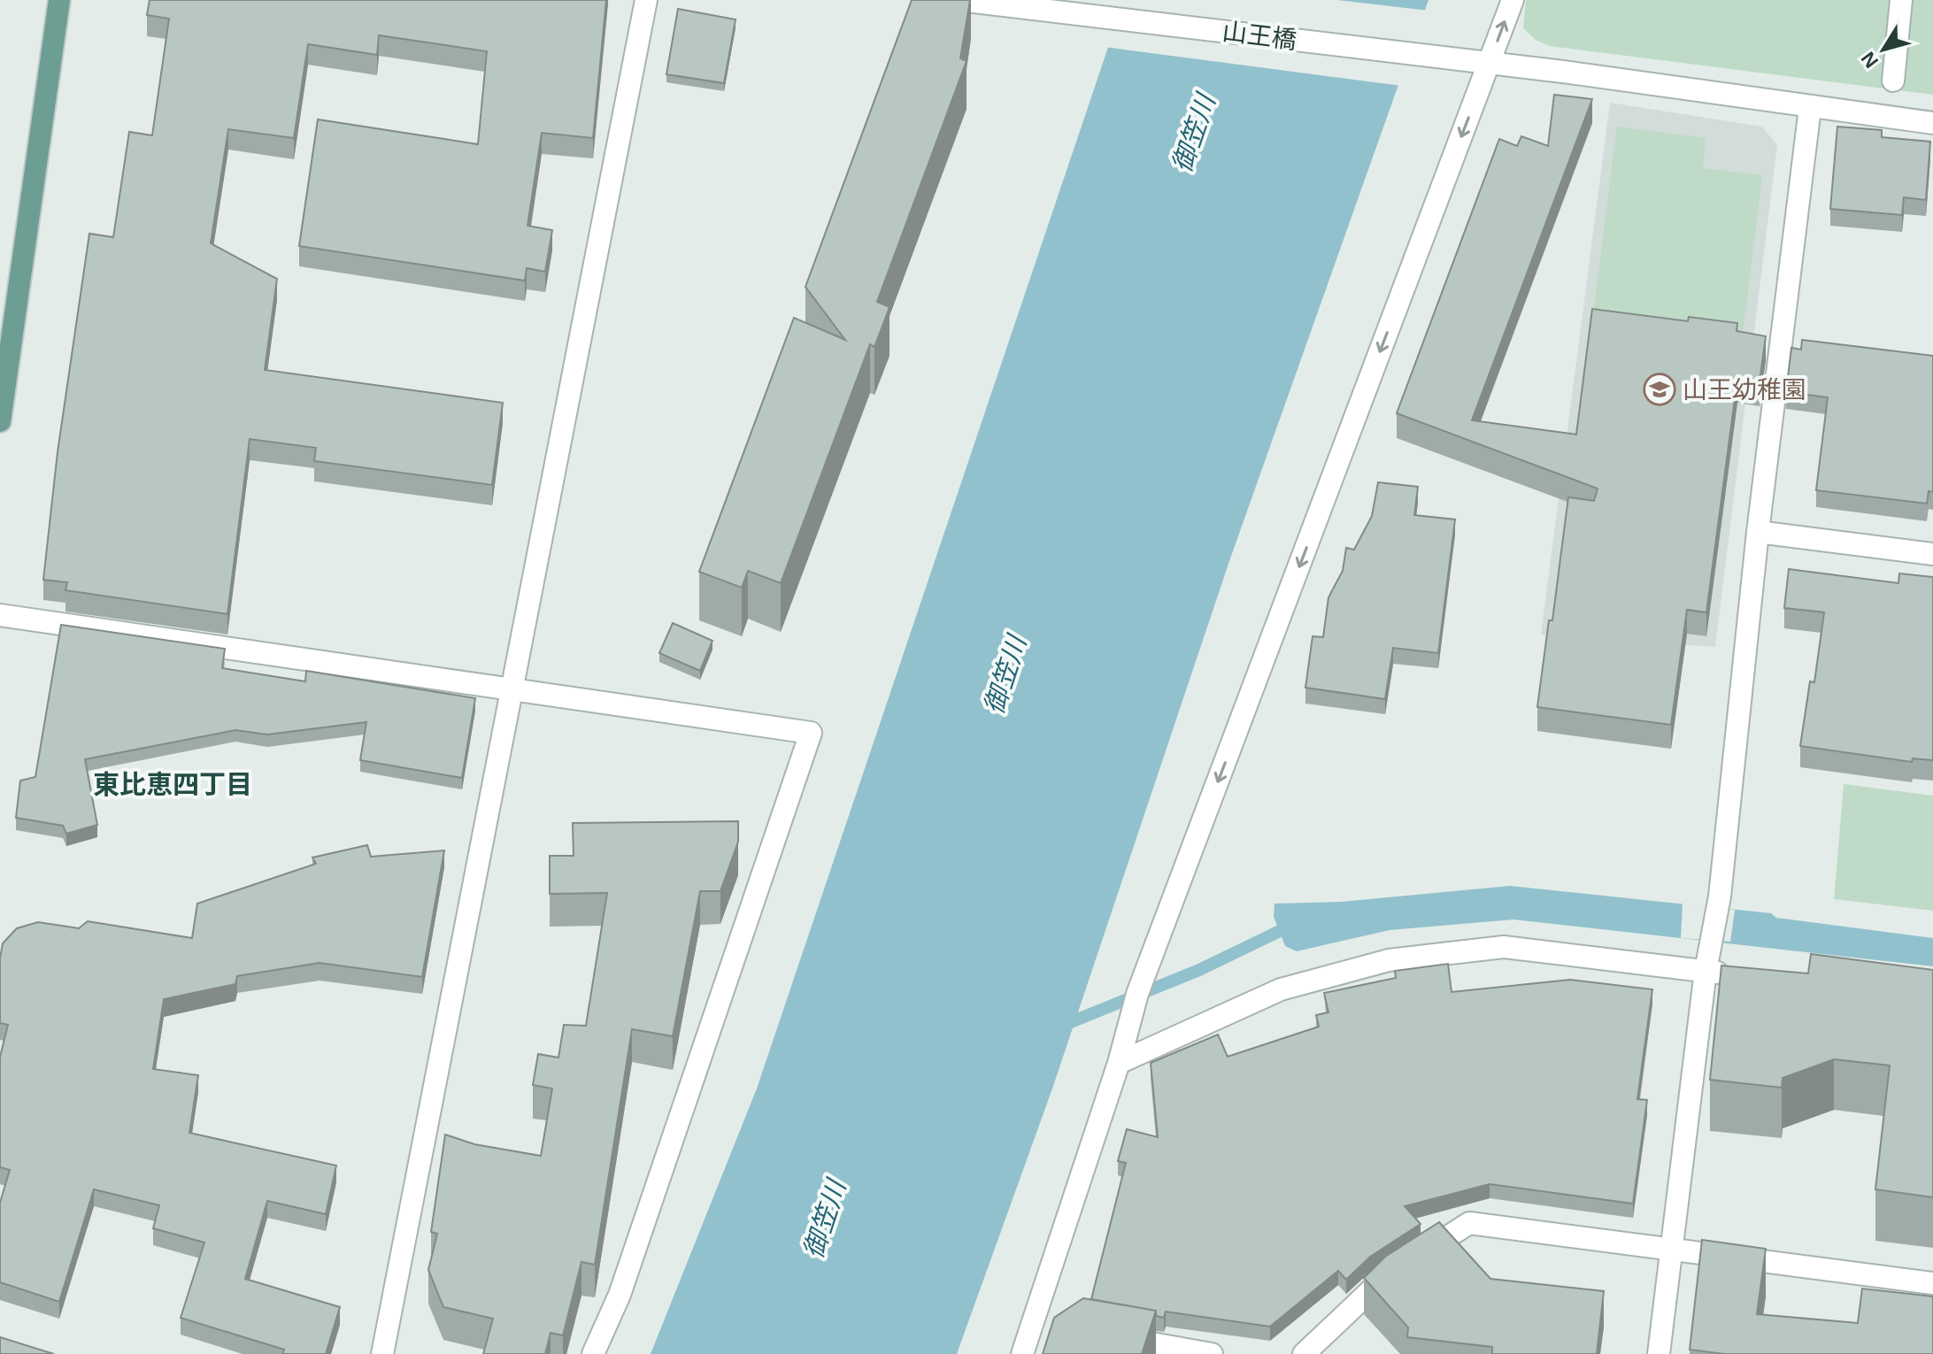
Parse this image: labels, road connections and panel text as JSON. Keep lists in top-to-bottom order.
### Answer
{
  "streets": {
    "street": ["山王橋"]
  },
  "districts": ["東比恵四丁目"],
  "water": ["御笠川"],
  "places": {
    "school or university": ["山王幼稚園"]
  },
  "north": "bottom left"
}
